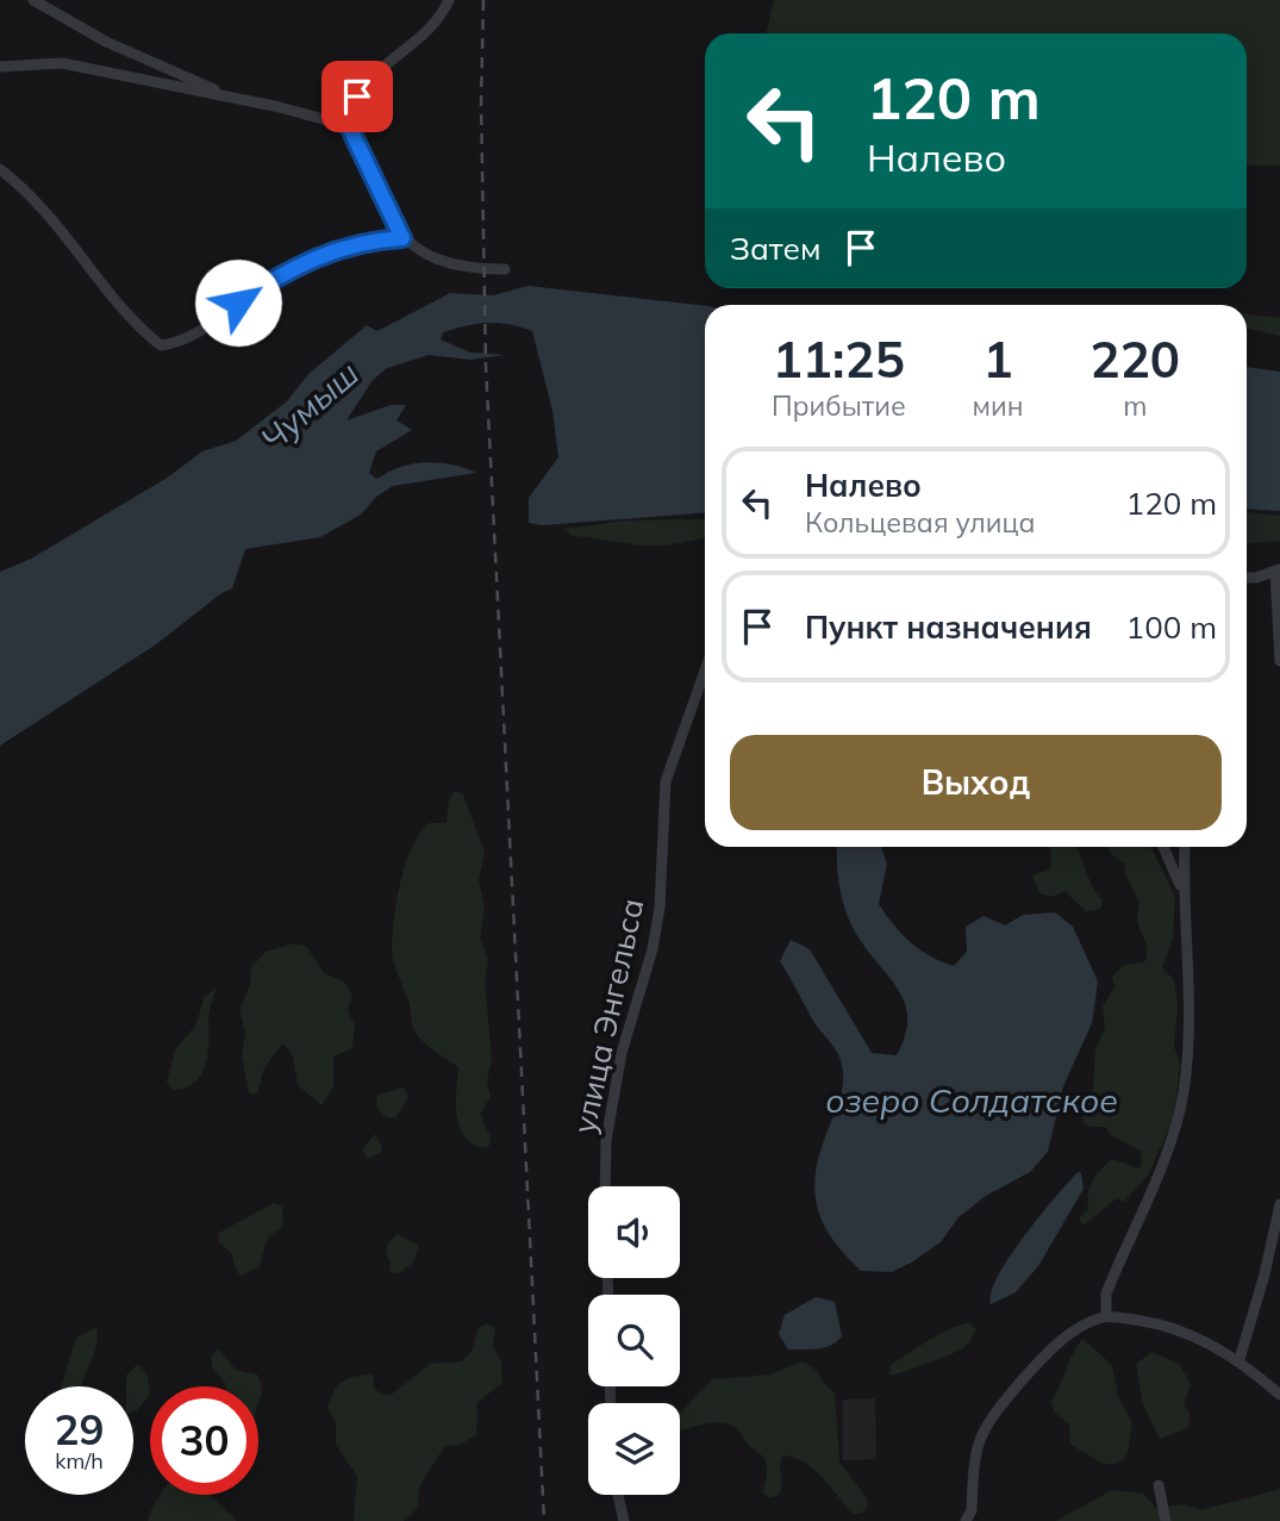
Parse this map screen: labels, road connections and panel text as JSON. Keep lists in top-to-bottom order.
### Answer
{
  "streets": {
    "street": ["улица Энгельса"]
  },
  "water": ["Чумыш", "озеро Солдатское"],
  "page": {
    "turn": ["120 m", "Налево"],
    "then": "Затем",
    "eta": [
      "11:25",
      "Прибытие",
      "1",
      "мин",
      "220",
      "m"
    ],
    "list": [
      {
        "name": "Налево",
        "note": "Кольцевая улица",
        "value": "120 m"
      },
      {
        "name": "Пункт назначения",
        "value": "100 m"
      }
    ],
    "buttons": "Выход",
    "speed": "29 km/h",
    "limit": "30"
  }
}
